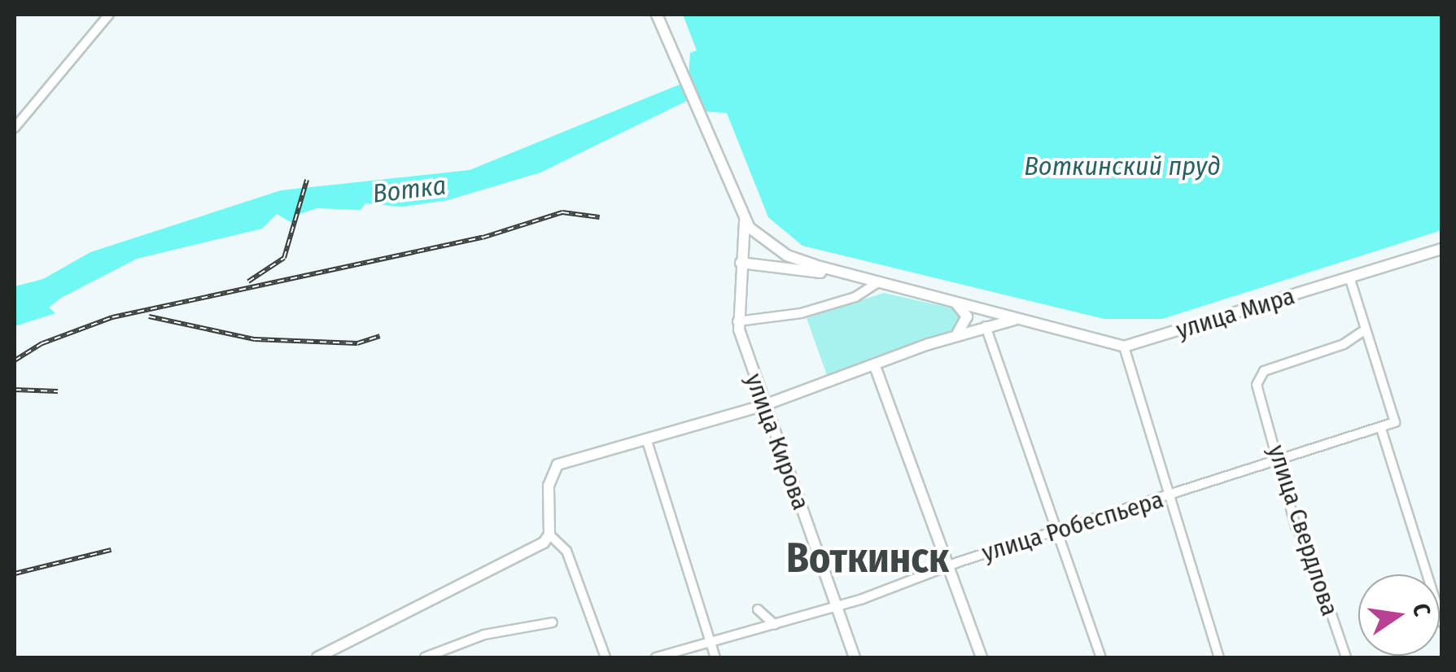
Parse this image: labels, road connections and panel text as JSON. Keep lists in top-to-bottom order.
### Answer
{
  "streets": {
    "main road": ["улица Мира", "улица Кирова"],
    "street": ["улица Робеспьера", "улица Свердлова"]
  },
  "crossings": [
    ["улица Кирова", "улица Робеспьера"],
    ["улица Робеспьера", "улица Свердлова"]
  ],
  "districts": ["Воткинск"],
  "water": ["Воткинский пруд", "Вотка"],
  "north": "right"
}
